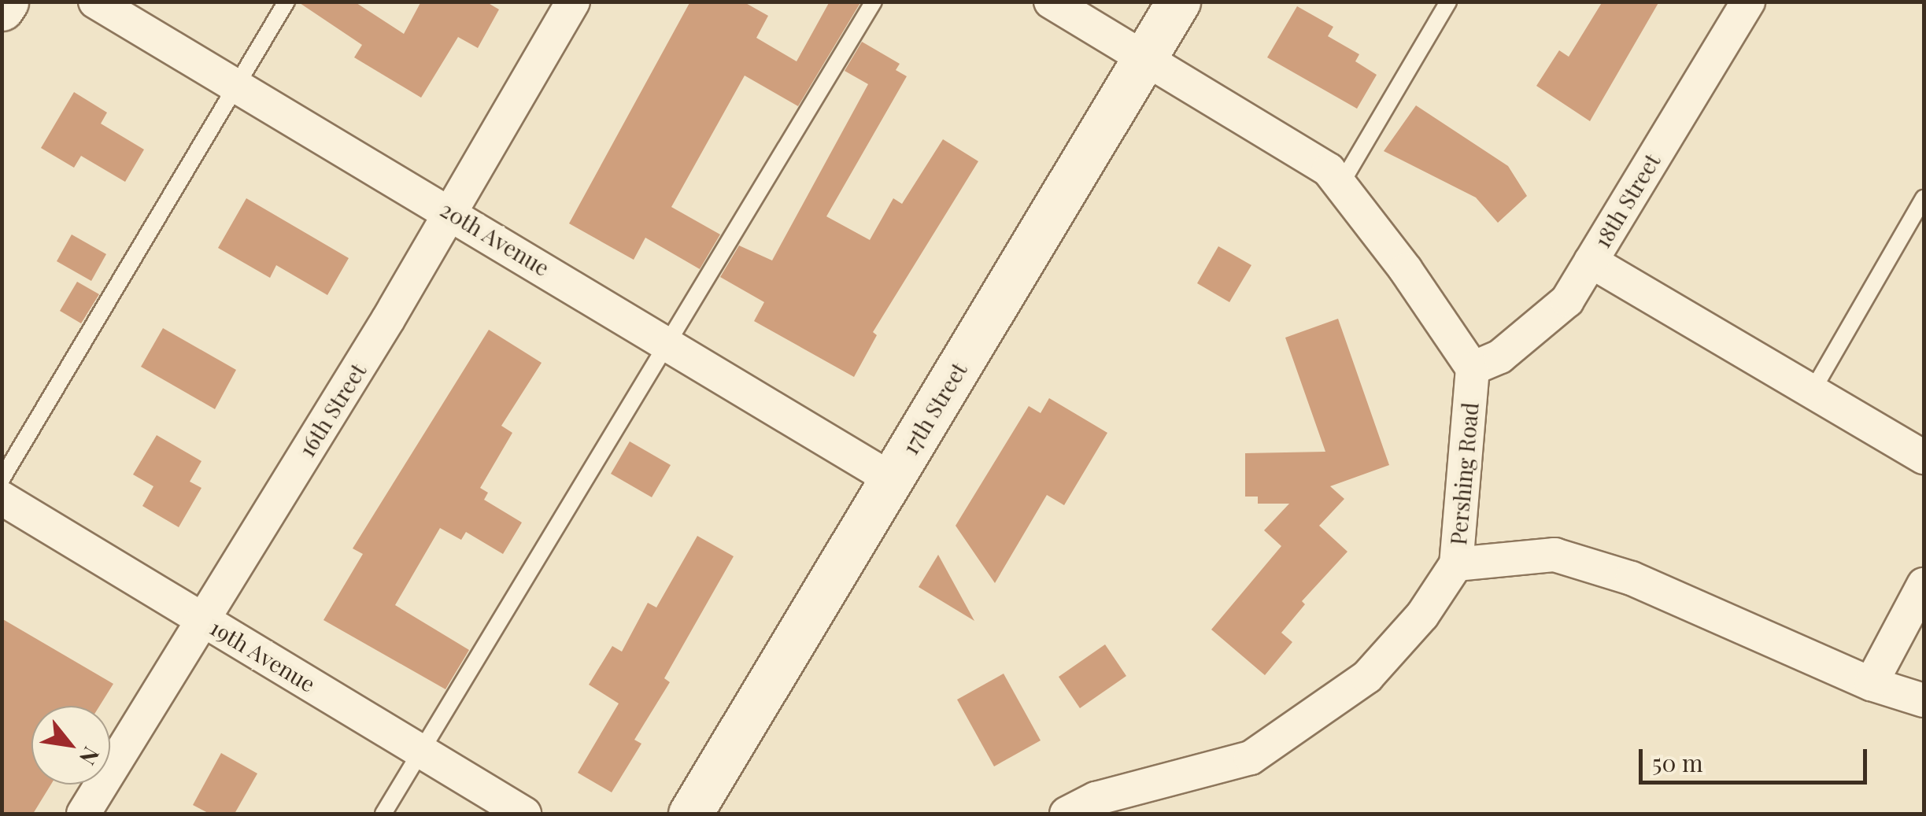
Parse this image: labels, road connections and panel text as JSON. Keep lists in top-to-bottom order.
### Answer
{
  "streets": {
    "main road": ["17th Street"],
    "street": [
      "18th Street",
      "20th Avenue",
      "16th Street",
      "Pershing Road",
      "19th Avenue"
    ]
  },
  "crossings": [
    ["18th Street", "Pershing Road"],
    ["20th Avenue", "17th Street"],
    ["20th Avenue", "16th Street"],
    ["16th Street", "19th Avenue"]
  ],
  "scale_bar": "50 m",
  "north": "bottom right"
}
